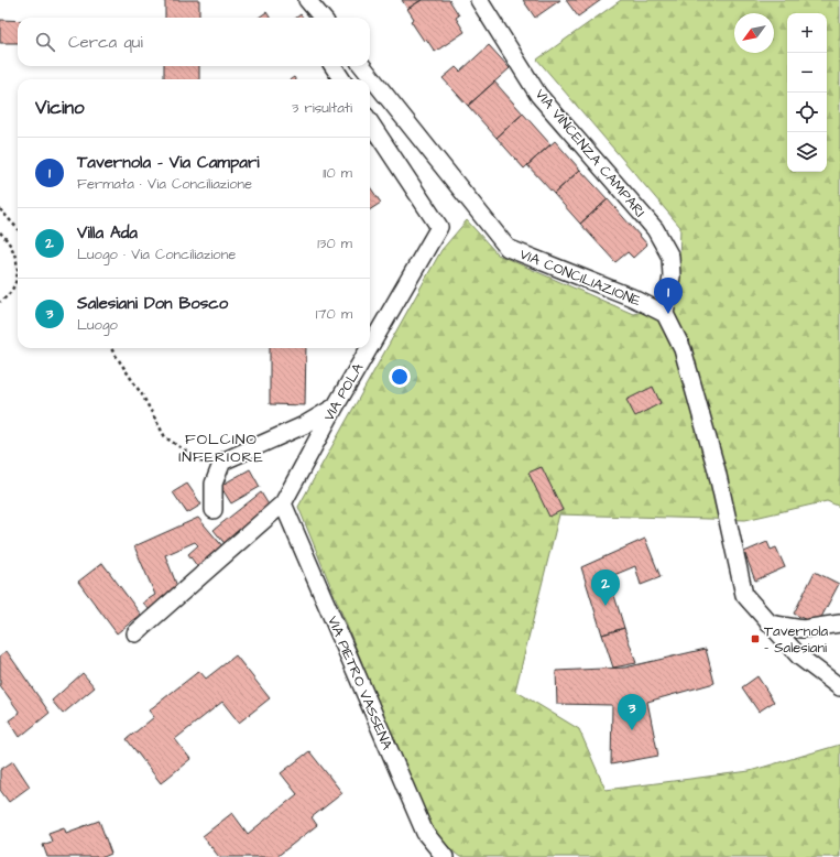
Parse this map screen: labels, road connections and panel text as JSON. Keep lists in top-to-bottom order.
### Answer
{
  "streets": {
    "street": [
      "VIA VINCENZA CAMPARI",
      "VIA CONCILIAZIONE",
      "VIA POLA",
      "VIA PIETRO VASSENA"
    ]
  },
  "crossings": [
    ["VIA VINCENZA CAMPARI", "VIA CONCILIAZIONE"],
    ["VIA POLA", "VIA PIETRO VASSENA"]
  ],
  "districts": ["FOLCINO INFERIORE"],
  "places": {
    "transit": ["Tavernola - Salesiani"]
  },
  "north": "bottom left",
  "page": {
    "map_buttons": ["+", "−"],
    "search": "Cerca qui",
    "heading": ["Vicino", "3 risultati"],
    "list": [
      {
        "mark": "1",
        "name": "Tavernola - Via Campari",
        "note": "Fermata · Via Conciliazione",
        "value": "110 m"
      },
      {
        "mark": "2",
        "name": "Villa Ada",
        "note": "Luogo · Via Conciliazione",
        "value": "130 m"
      },
      {
        "mark": "3",
        "name": "Salesiani Don Bosco",
        "note": "Luogo",
        "value": "170 m"
      }
    ],
    "pins": ["1", "2", "3"]
  }
}
